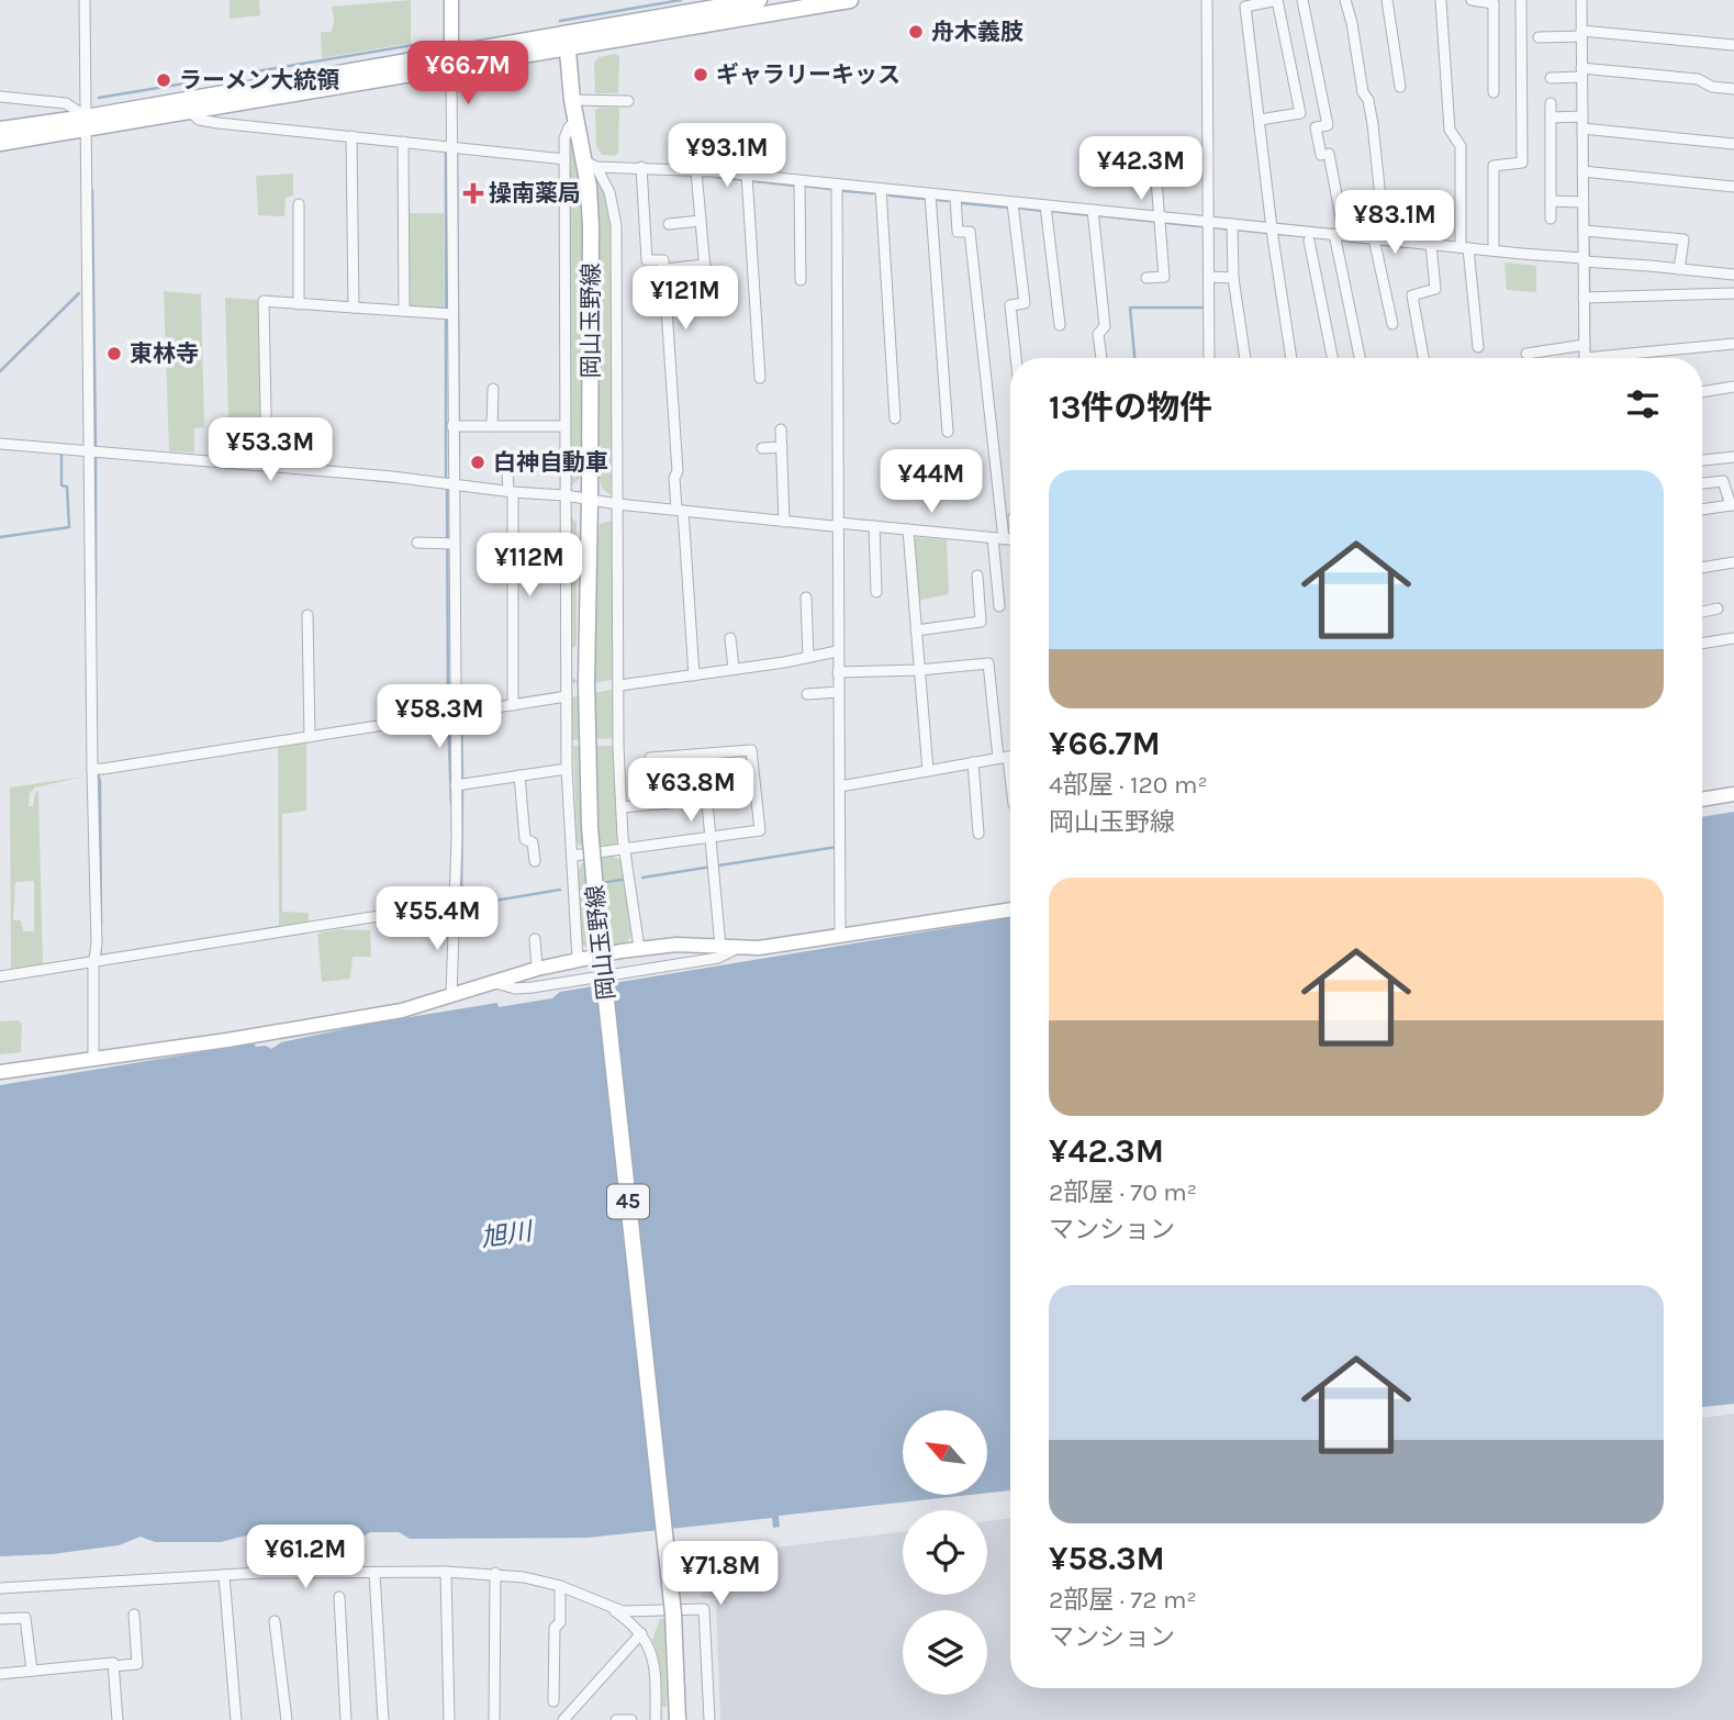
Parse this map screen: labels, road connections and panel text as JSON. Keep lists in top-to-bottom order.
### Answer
{
  "streets": {
    "main road": ["岡山玉野線", "45"]
  },
  "water": ["旭川"],
  "places": {
    "other": [
      "舟木義肢",
      "ギャラリーキッス",
      "ラーメン大統領",
      "東林寺",
      "白神自動車"
    ],
    "health": ["操南薬局"]
  },
  "north": "top left",
  "page": {
    "price": [
      "¥66.7M",
      "¥93.1M",
      "¥42.3M",
      "¥83.1M",
      "¥121M",
      "¥53.3M",
      "¥44M",
      "¥112M",
      "¥58.3M",
      "¥63.8M",
      "¥55.4M",
      "¥61.2M",
      "¥71.8M"
    ],
    "heading": "13件の物件",
    "list": [
      {
        "name": "¥66.7M",
        "note": "4部屋 · 120 m² · 岡山玉野線"
      },
      {
        "name": "¥42.3M",
        "note": "2部屋 · 70 m² · マンション"
      },
      {
        "name": "¥58.3M",
        "note": "2部屋 · 72 m² · マンション"
      }
    ]
  }
}
